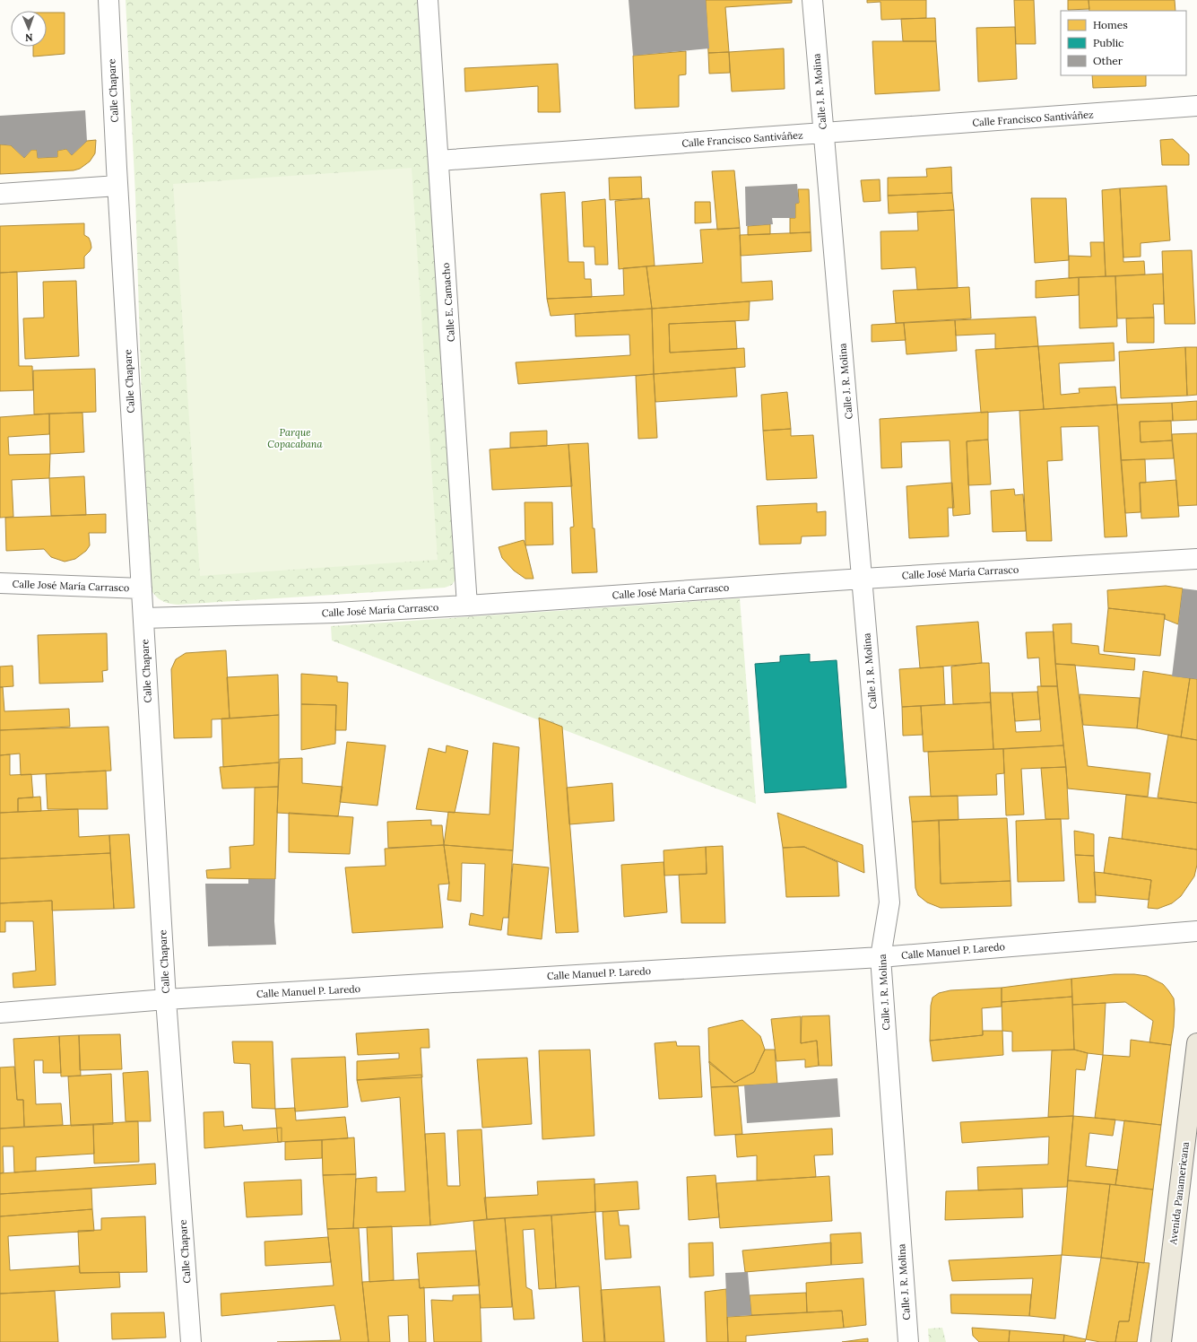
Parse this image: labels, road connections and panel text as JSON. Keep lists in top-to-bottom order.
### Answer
{
  "streets": {
    "main road": ["Avenida Panamericana"],
    "street": [
      "Calle Chapare",
      "Calle J. R. Molina",
      "Calle Francisco Santiváñez",
      "Calle E. Camacho",
      "Calle José María Carrasco",
      "Calle Manuel P. Laredo"
    ]
  },
  "crossings": [
    ["Calle Chapare", "Calle José María Carrasco"],
    ["Calle Chapare", "Calle Manuel P. Laredo"],
    ["Calle J. R. Molina", "Calle Francisco Santiváñez"],
    ["Calle J. R. Molina", "Calle José María Carrasco"],
    ["Calle J. R. Molina", "Calle Manuel P. Laredo"],
    ["Calle Francisco Santiváñez", "Calle E. Camacho"],
    ["Calle E. Camacho", "Calle José María Carrasco"]
  ],
  "parks": ["Parque Copacabana"],
  "legend": ["Homes", "Public", "Other"],
  "north": "bottom"
}
